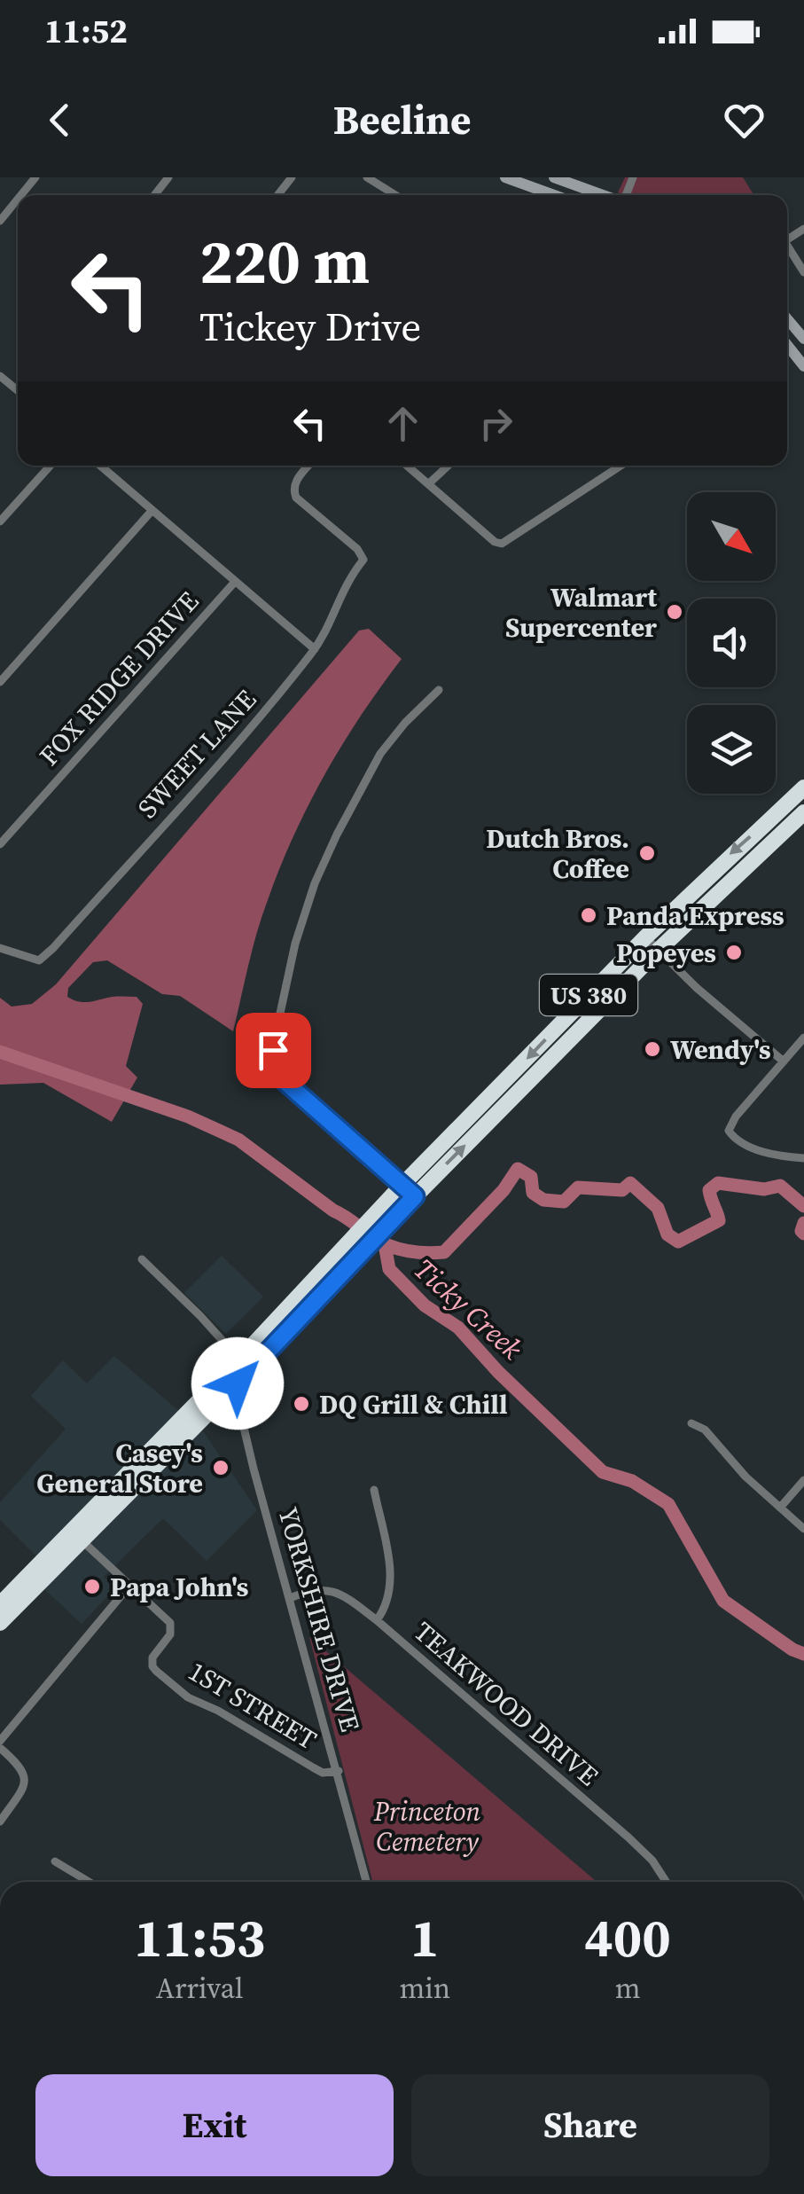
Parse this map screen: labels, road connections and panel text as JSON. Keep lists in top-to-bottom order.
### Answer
{
  "streets": {
    "highway": ["US 380"],
    "street": [
      "FOX RIDGE DRIVE",
      "SWEET LANE",
      "YORKSHIRE DRIVE",
      "TEAKWOOD DRIVE",
      "1ST STREET"
    ]
  },
  "crossings": [
    ["US 380", "YORKSHIRE DRIVE"],
    ["YORKSHIRE DRIVE", "TEAKWOOD DRIVE"],
    ["YORKSHIRE DRIVE", "1ST STREET"]
  ],
  "water": ["Ticky Creek"],
  "parks": ["Princeton Cemetery"],
  "places": [
    "Walmart Supercenter",
    "Dutch Bros. Coffee",
    "Panda Express",
    "Popeyes",
    "Wendy's",
    "DQ Grill & Chill",
    "Casey's General Store",
    "Papa John's"
  ],
  "north": "bottom right",
  "page": {
    "status": "11:52",
    "header": "Beeline",
    "turn": ["220 m", "Tickey Drive"],
    "eta": [
      "11:53",
      "Arrival",
      "1",
      "min",
      "400",
      "m"
    ],
    "buttons": ["Exit", "Share"]
  }
}
